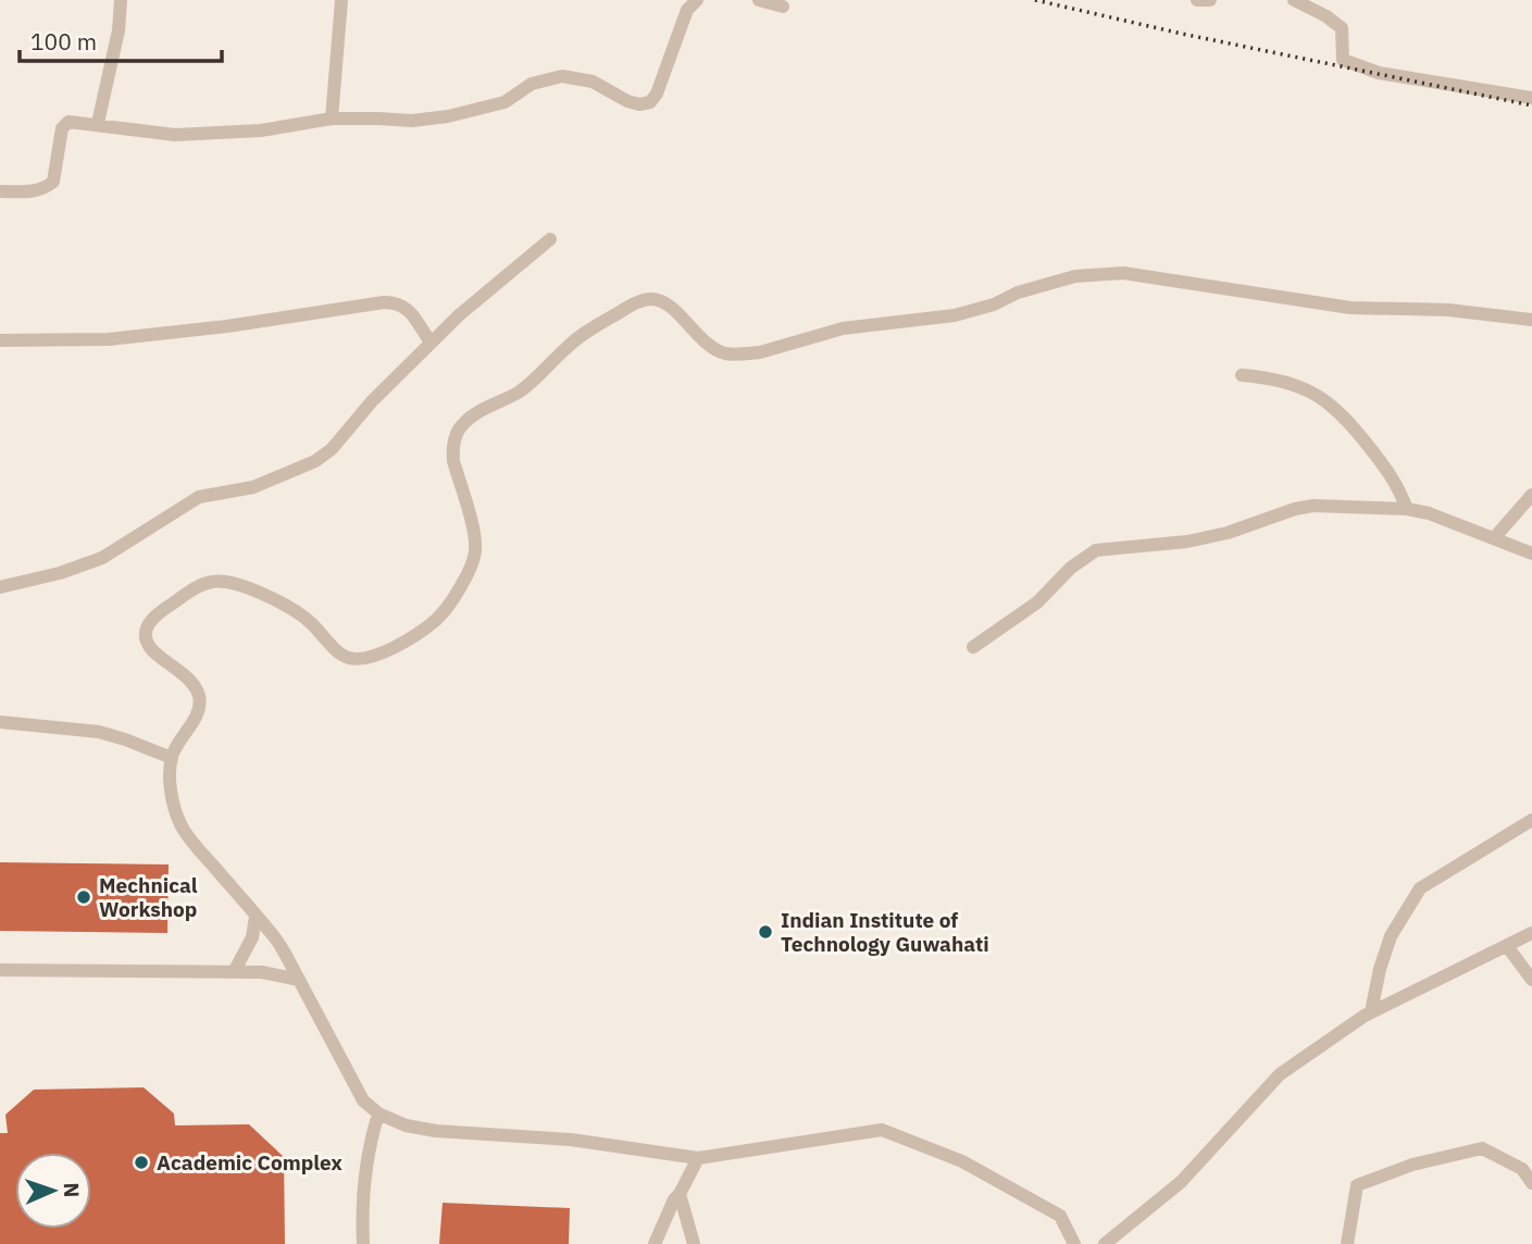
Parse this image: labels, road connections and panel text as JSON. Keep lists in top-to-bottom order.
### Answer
{
  "places": ["Mechnical Workshop", "Indian Institute of Technology Guwahati", "Academic Complex"],
  "scale_bar": "100 m",
  "north": "right"
}
